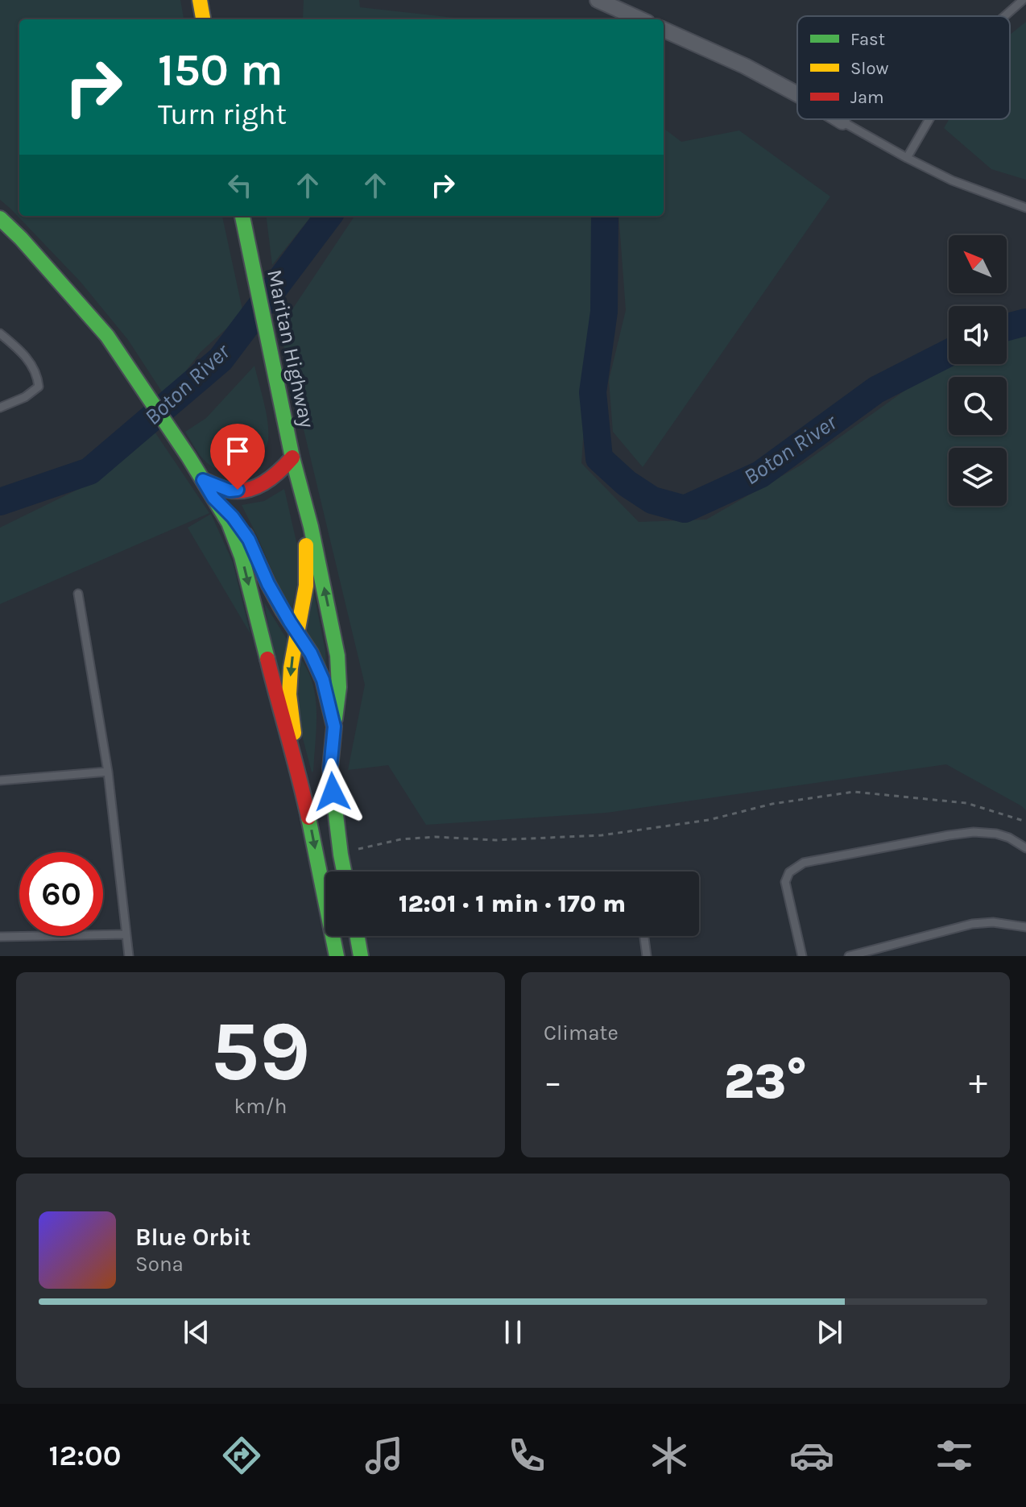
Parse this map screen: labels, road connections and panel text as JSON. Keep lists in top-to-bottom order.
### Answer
{
  "streets": {
    "main road": ["Maritan Highway"]
  },
  "water": ["Boton River"],
  "legend": ["Fast", "Slow", "Jam"],
  "north": "top left",
  "page": {
    "turn": ["150 m", "Turn right"],
    "limit": "60",
    "trip": "12:01 · 1 min · 170 m",
    "tile": [
      ["59", "km/h"],
      "Climate"
    ],
    "heat": ["−", "23°", "+"],
    "song": ["Blue Orbit", "Sona"],
    "tabs": "12:00"
  }
}
